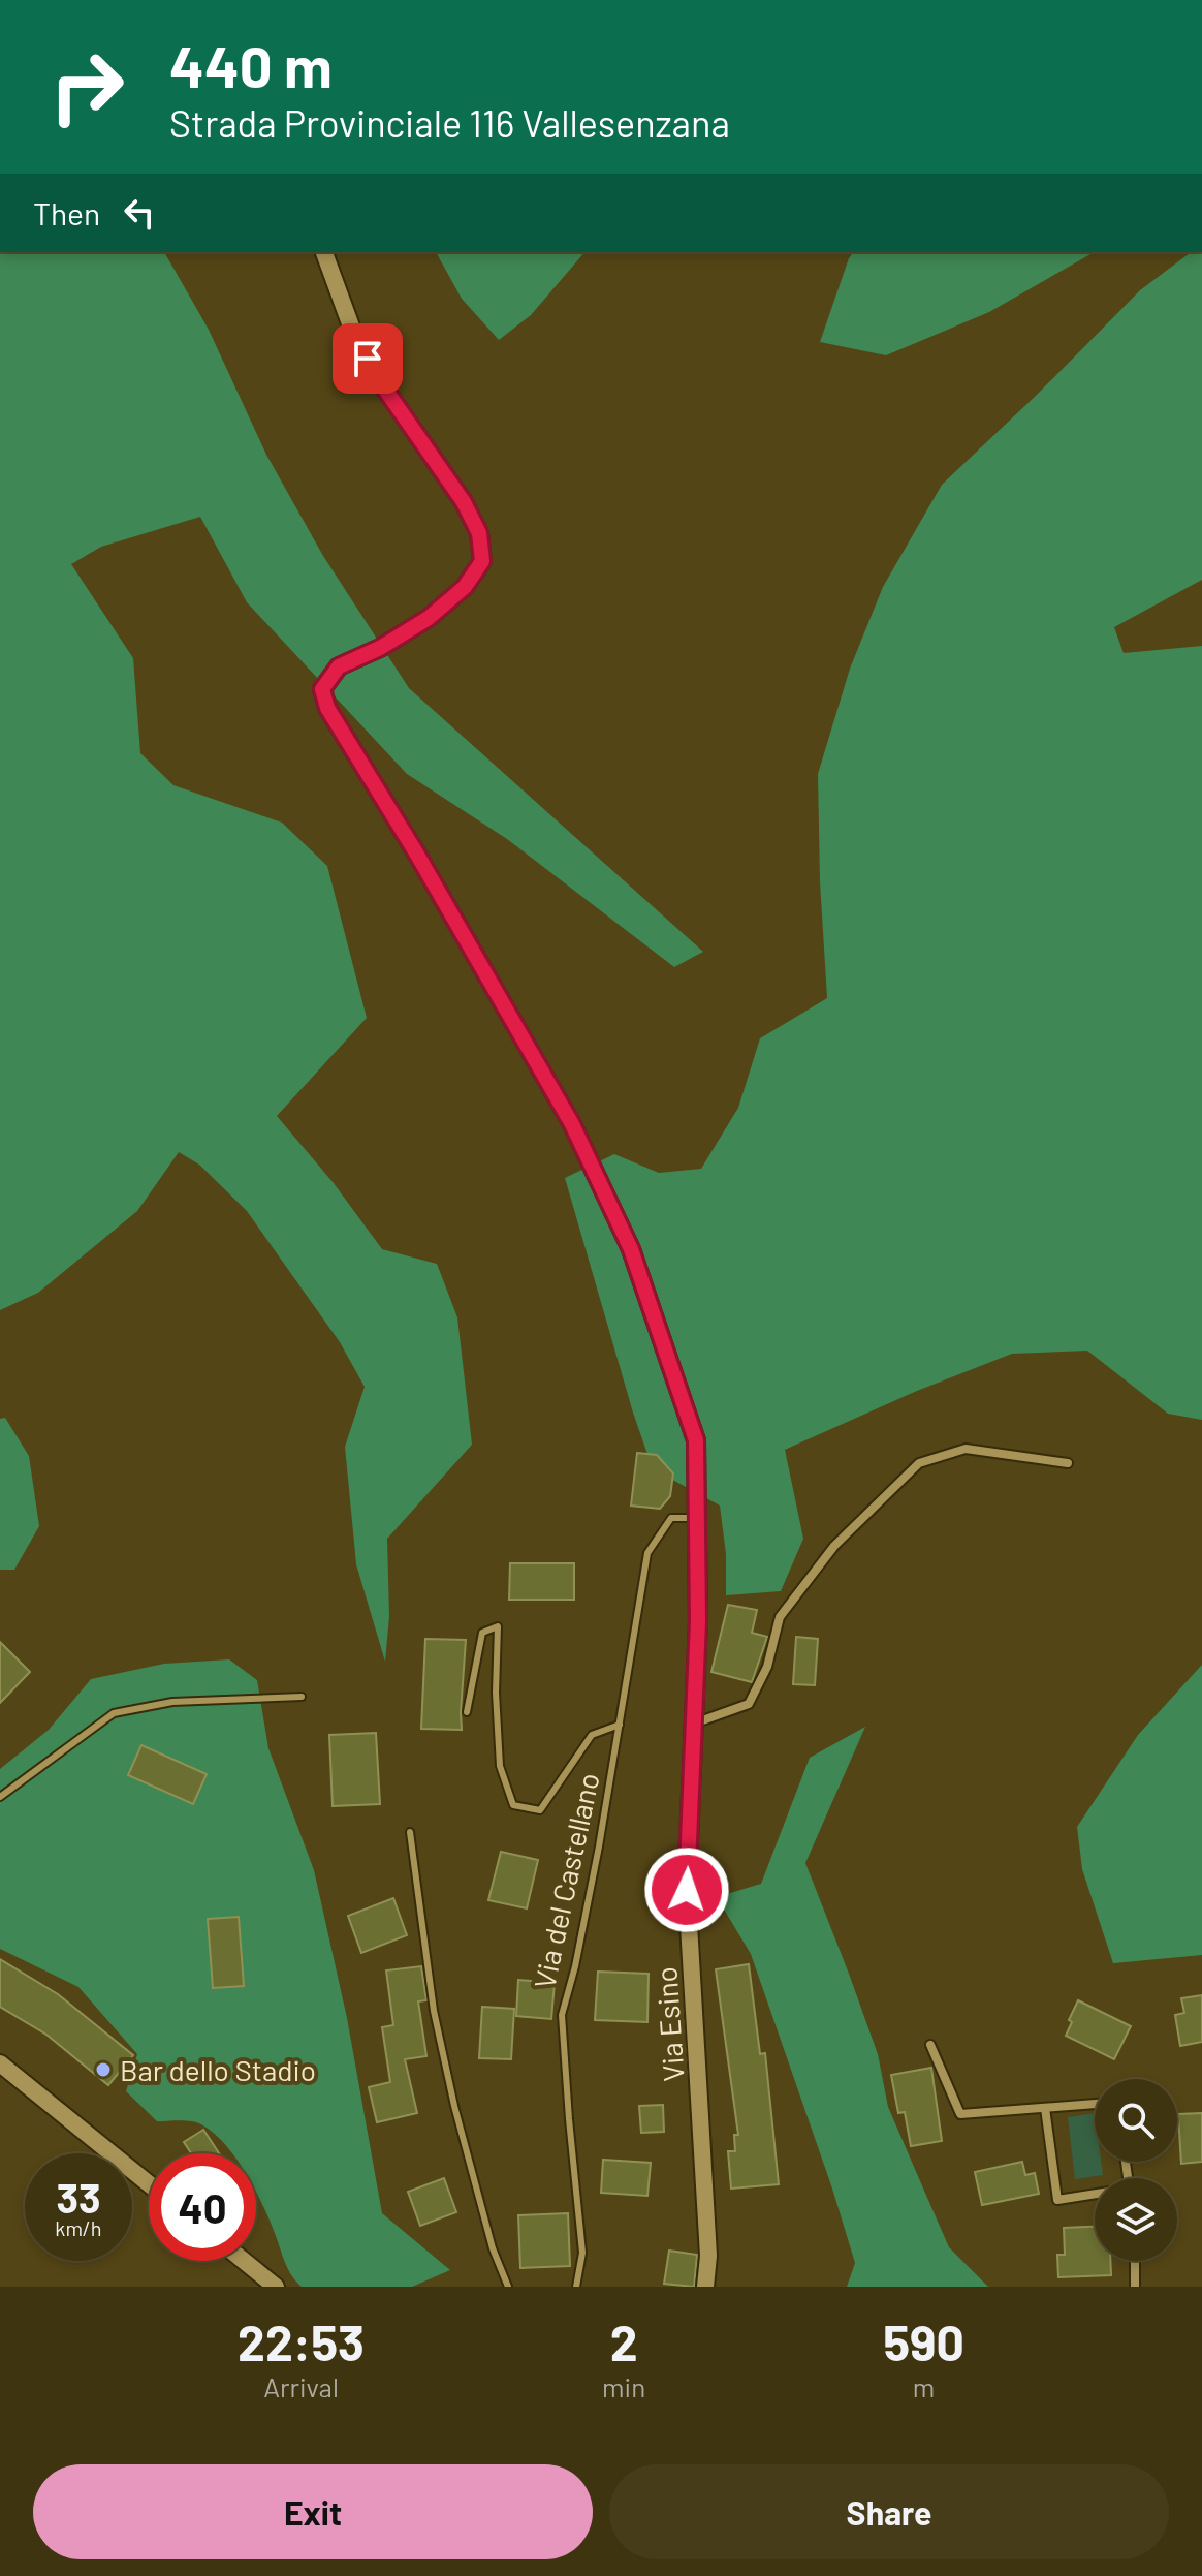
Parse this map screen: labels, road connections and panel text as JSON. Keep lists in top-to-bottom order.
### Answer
{
  "streets": {
    "street": ["Via Esino"],
    "lane": ["Via del Castellano"]
  },
  "crossings": [
    ["Via del Castellano", "Via Esino"]
  ],
  "places": ["Bar dello Stadio"],
  "page": {
    "turn": ["440 m", "Strada Provinciale 116 Vallesenzana"],
    "then": "Then",
    "speed": "33 km/h",
    "limit": "40",
    "eta": [
      "22:53",
      "Arrival",
      "2",
      "min",
      "590",
      "m"
    ],
    "buttons": ["Exit", "Share"]
  }
}
